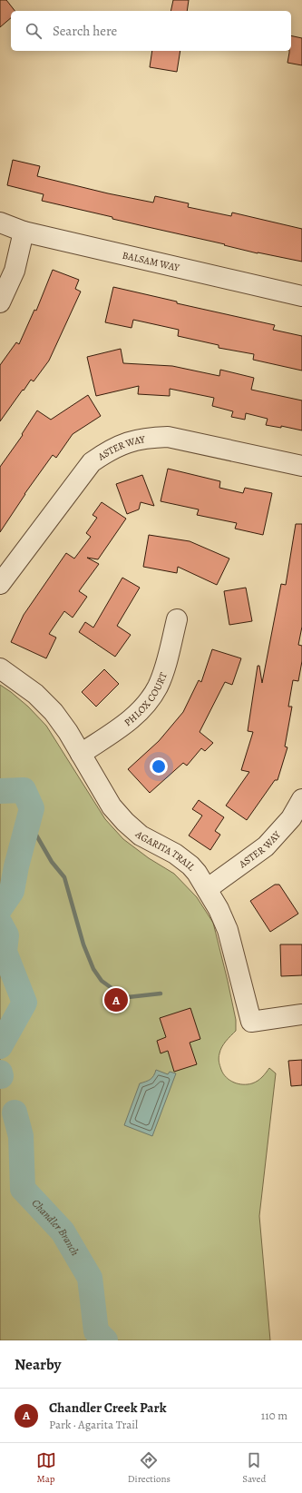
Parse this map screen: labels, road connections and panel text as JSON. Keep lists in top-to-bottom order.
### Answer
{
  "streets": {
    "street": [
      "BALSAM WAY",
      "ASTER WAY",
      "PHLOX COURT",
      "AGARITA TRAIL"
    ]
  },
  "crossings": [
    ["ASTER WAY", "AGARITA TRAIL"],
    ["PHLOX COURT", "AGARITA TRAIL"]
  ],
  "water": ["Chandler Branch"],
  "page": {
    "search": "Search here",
    "pins": "A",
    "heading": "Nearby",
    "list": [
      {
        "mark": "A",
        "name": "Chandler Creek Park",
        "note": "Park · Agarita Trail",
        "value": "110 m"
      }
    ],
    "nav": ["Map", "Directions", "Saved"]
  }
}
